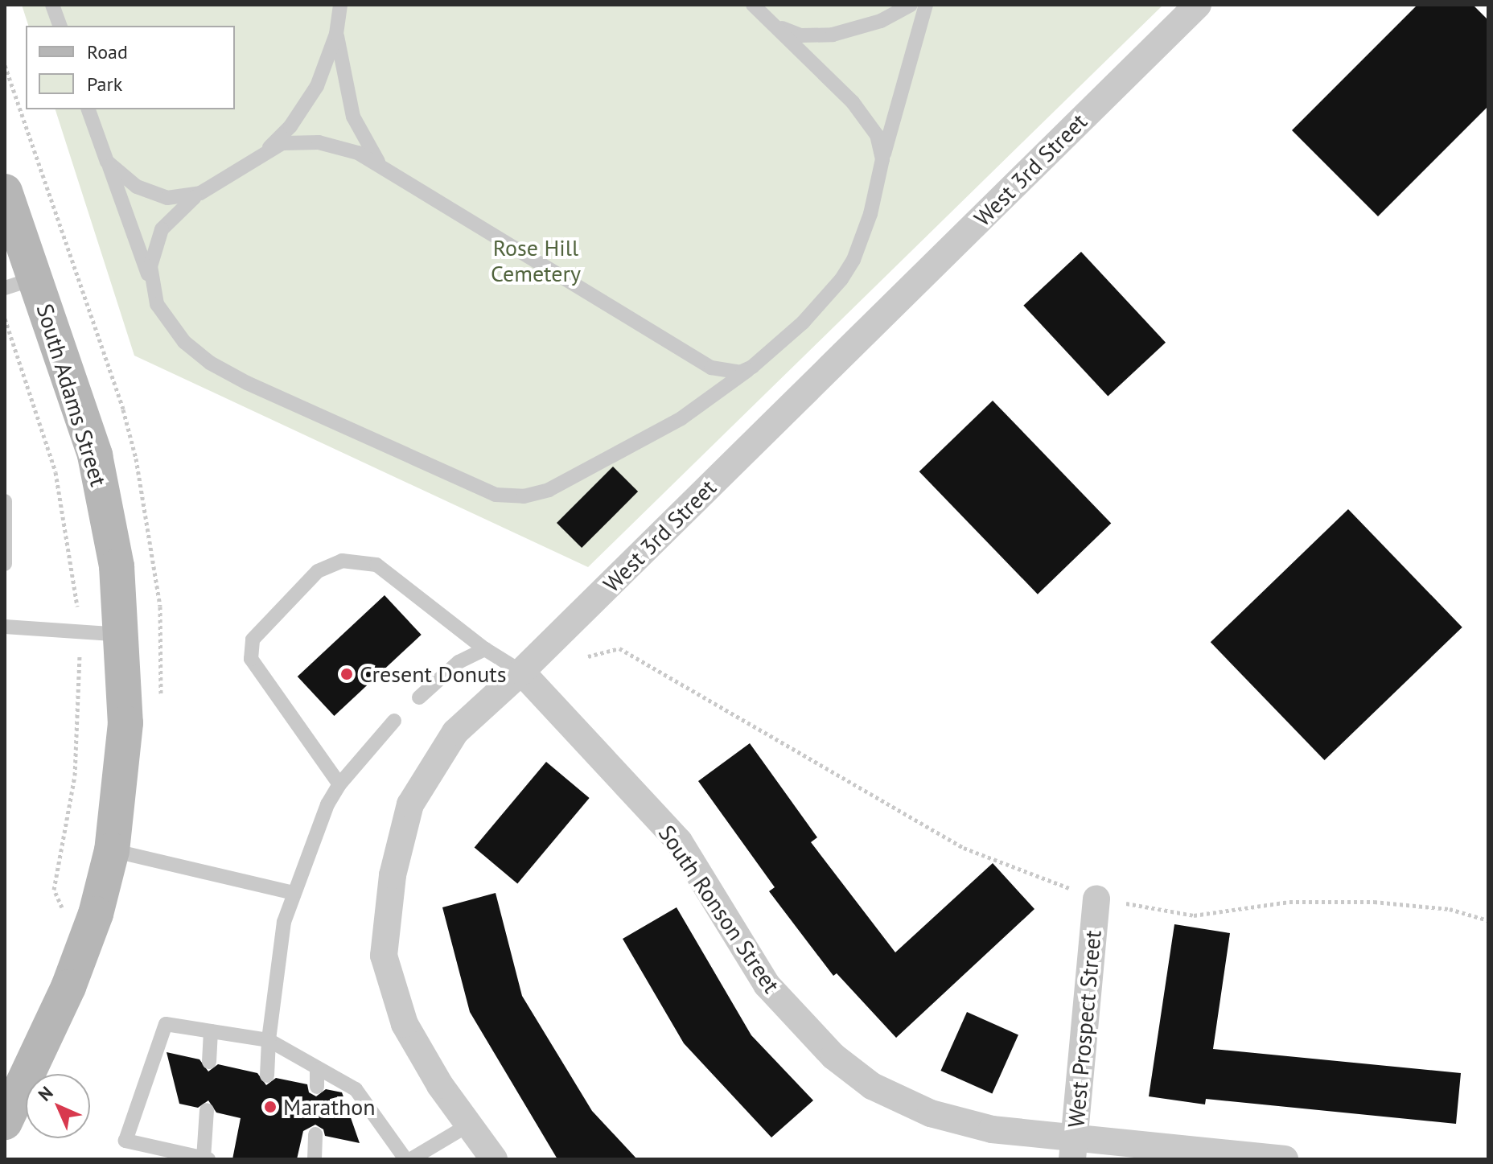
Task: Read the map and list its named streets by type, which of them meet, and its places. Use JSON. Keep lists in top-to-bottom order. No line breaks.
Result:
{"streets":{"main road":["South Adams Street"],"street":["West 3rd Street","South Ronson Street","West Prospect Street"]},"crossings":[["West 3rd Street","South Ronson Street"],["South Ronson Street","West Prospect Street"]],"parks":["Rose Hill Cemetery"],"places":["Cresent Donuts","Marathon"],"legend":["Road","Park"],"north":"top left"}
